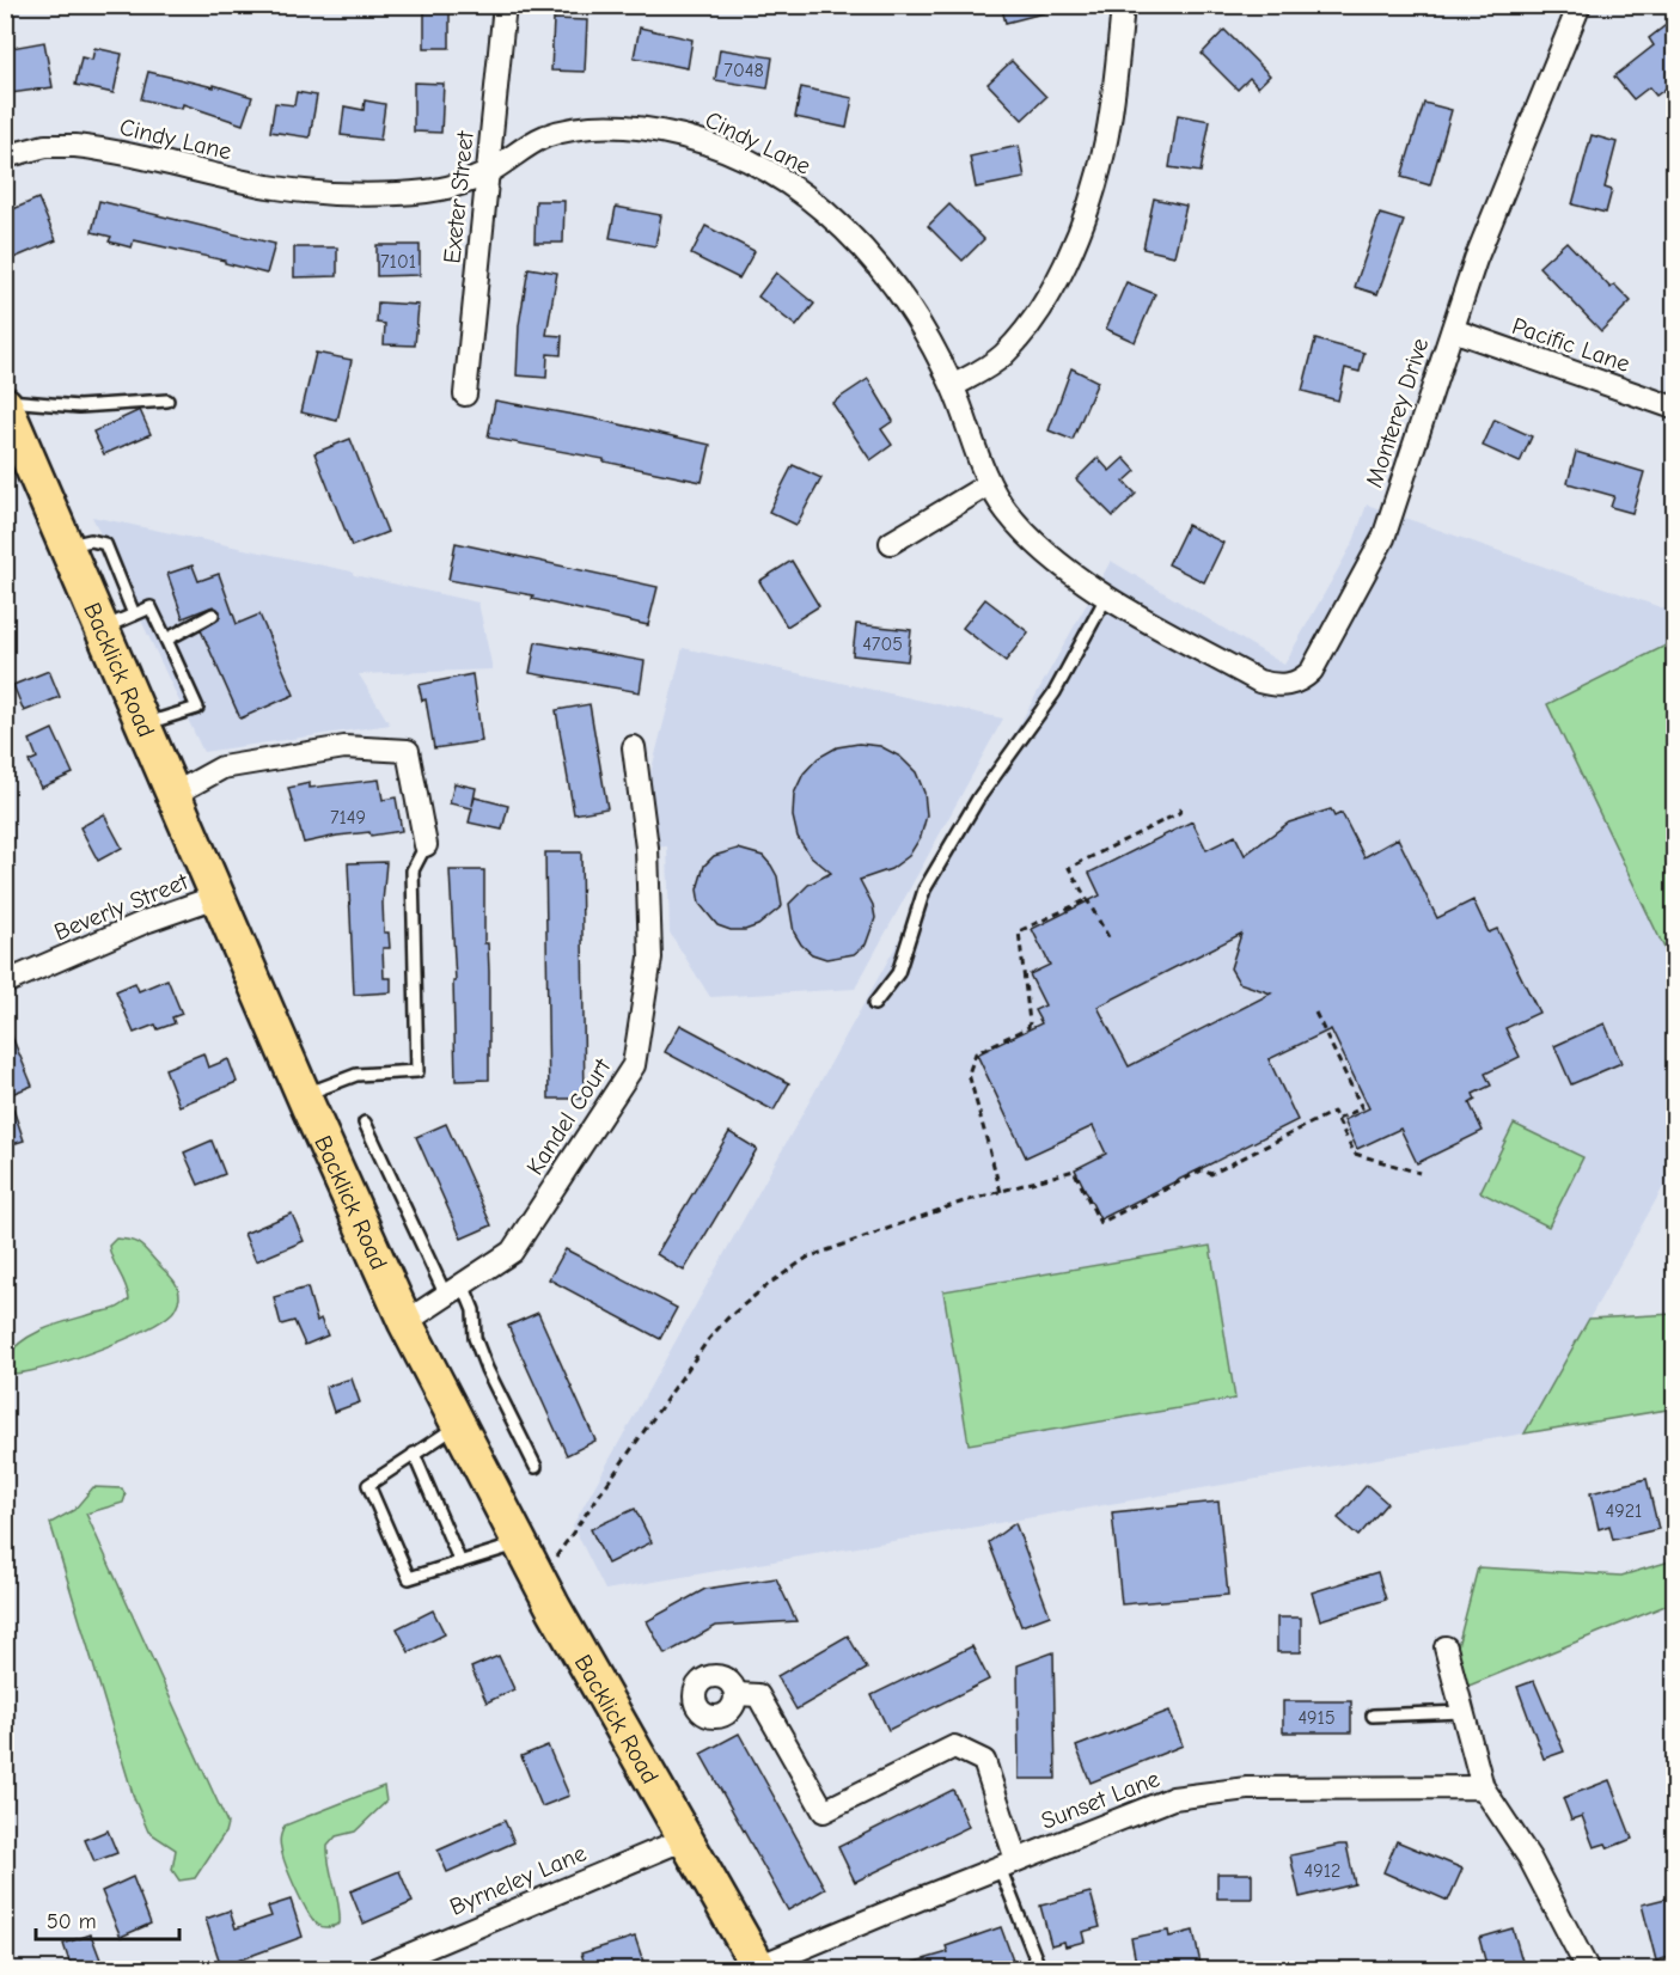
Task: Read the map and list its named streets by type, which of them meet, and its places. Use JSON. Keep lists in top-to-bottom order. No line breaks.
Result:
{"streets":{"main road":["Backlick Road"],"street":["Cindy Lane","Exeter Street","Pacific Lane","Monterey Drive","Beverly Street","Kandel Court","Sunset Lane","Byrneley Lane"]},"crossings":[["Cindy Lane","Exeter Street"],["Cindy Lane","Monterey Drive"],["Pacific Lane","Monterey Drive"],["Backlick Road","Beverly Street"],["Backlick Road","Kandel Court"],["Backlick Road","Sunset Lane"],["Backlick Road","Byrneley Lane"]],"house_numbers":["7048","7101","4705","7149","4921","4915","4912"],"scale_bar":"50 m"}
